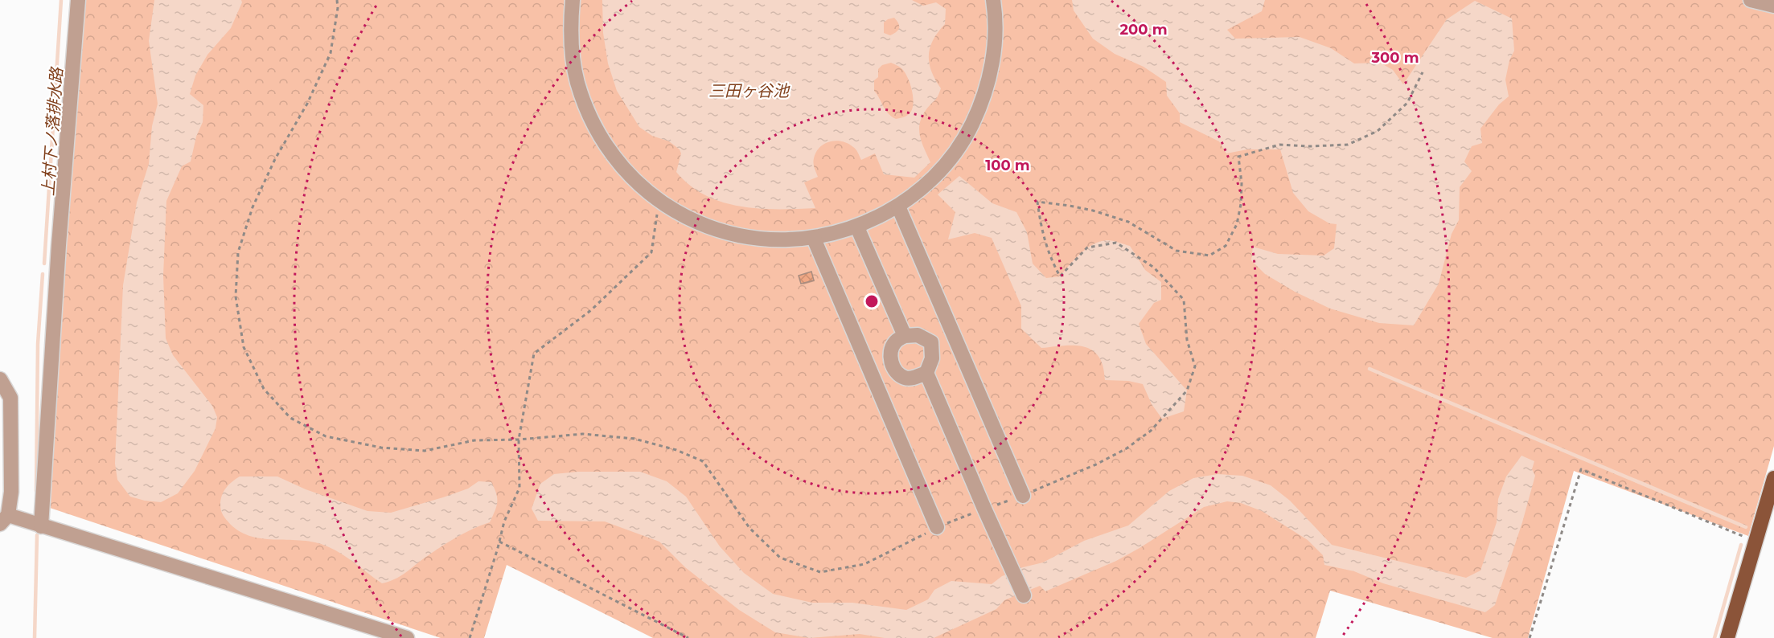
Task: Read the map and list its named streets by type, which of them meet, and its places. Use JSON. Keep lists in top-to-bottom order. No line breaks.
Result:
{"water":["三田ヶ谷池","上村下ノ落排水路"],"rings":["200 m","300 m","100 m"]}
